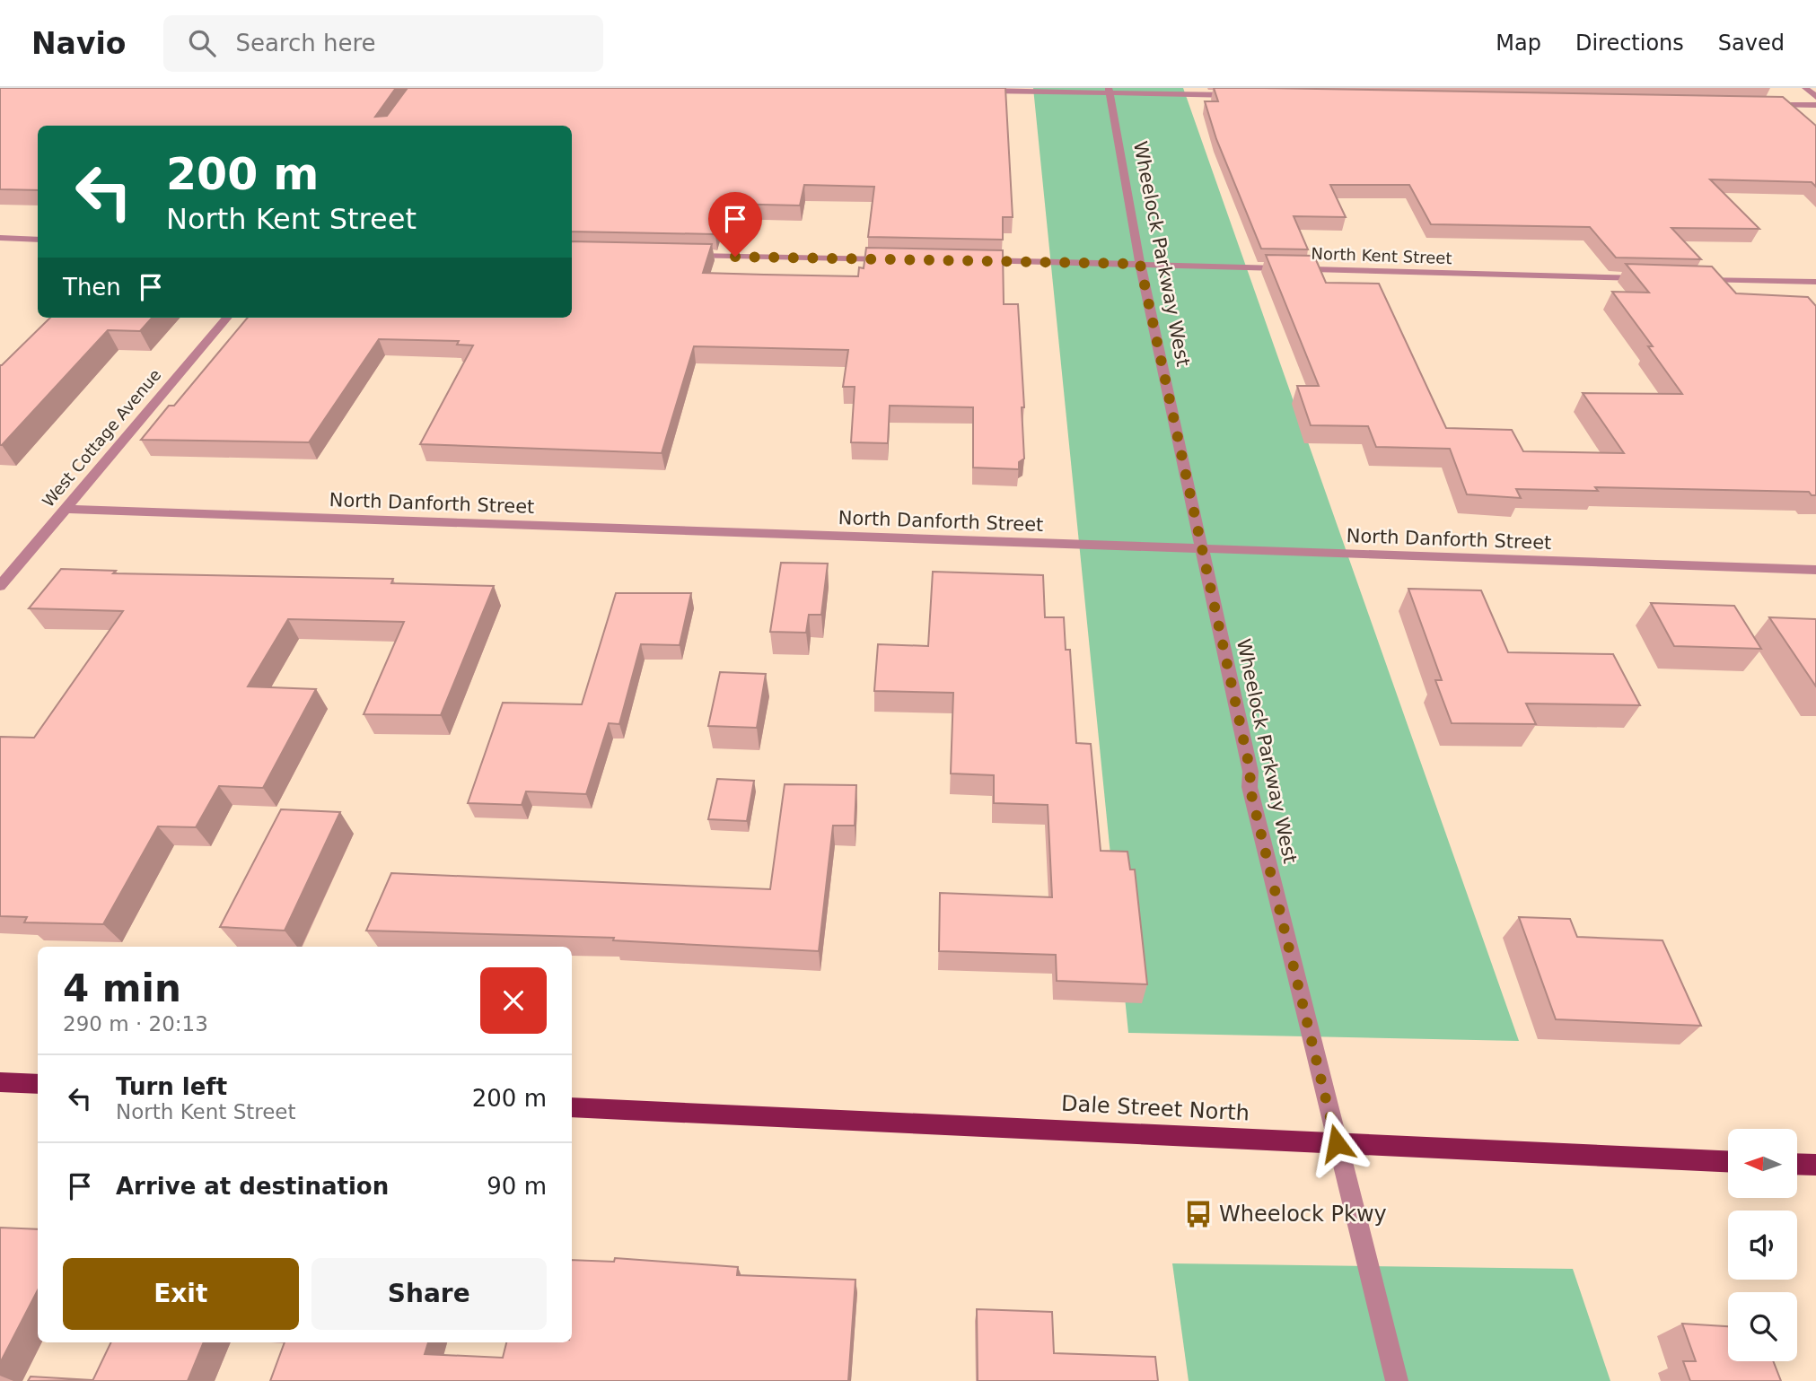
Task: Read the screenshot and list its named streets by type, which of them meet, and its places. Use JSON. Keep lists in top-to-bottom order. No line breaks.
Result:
{"streets":{"main road":["Dale Street North"],"street":["Wheelock Parkway West","North Kent Street","West Cottage Avenue","North Danforth Street"]},"crossings":[["Wheelock Parkway West","North Kent Street"],["Wheelock Parkway West","North Danforth Street"],["Wheelock Parkway West","Dale Street North"],["West Cottage Avenue","North Danforth Street"]],"places":{"bus stop":["Wheelock Pkwy"]},"north":"left","page":{"header":"Navio","search":"Search here","nav":["Map","Directions","Saved"],"turn":["200 m","North Kent Street"],"then":"Then","heading":["4 min","290 m · 20:13"],"list":[{"name":"Turn left","note":"North Kent Street","value":"200 m"},{"name":"Arrive at destination","value":"90 m"}],"buttons":["Exit","Share"]}}
